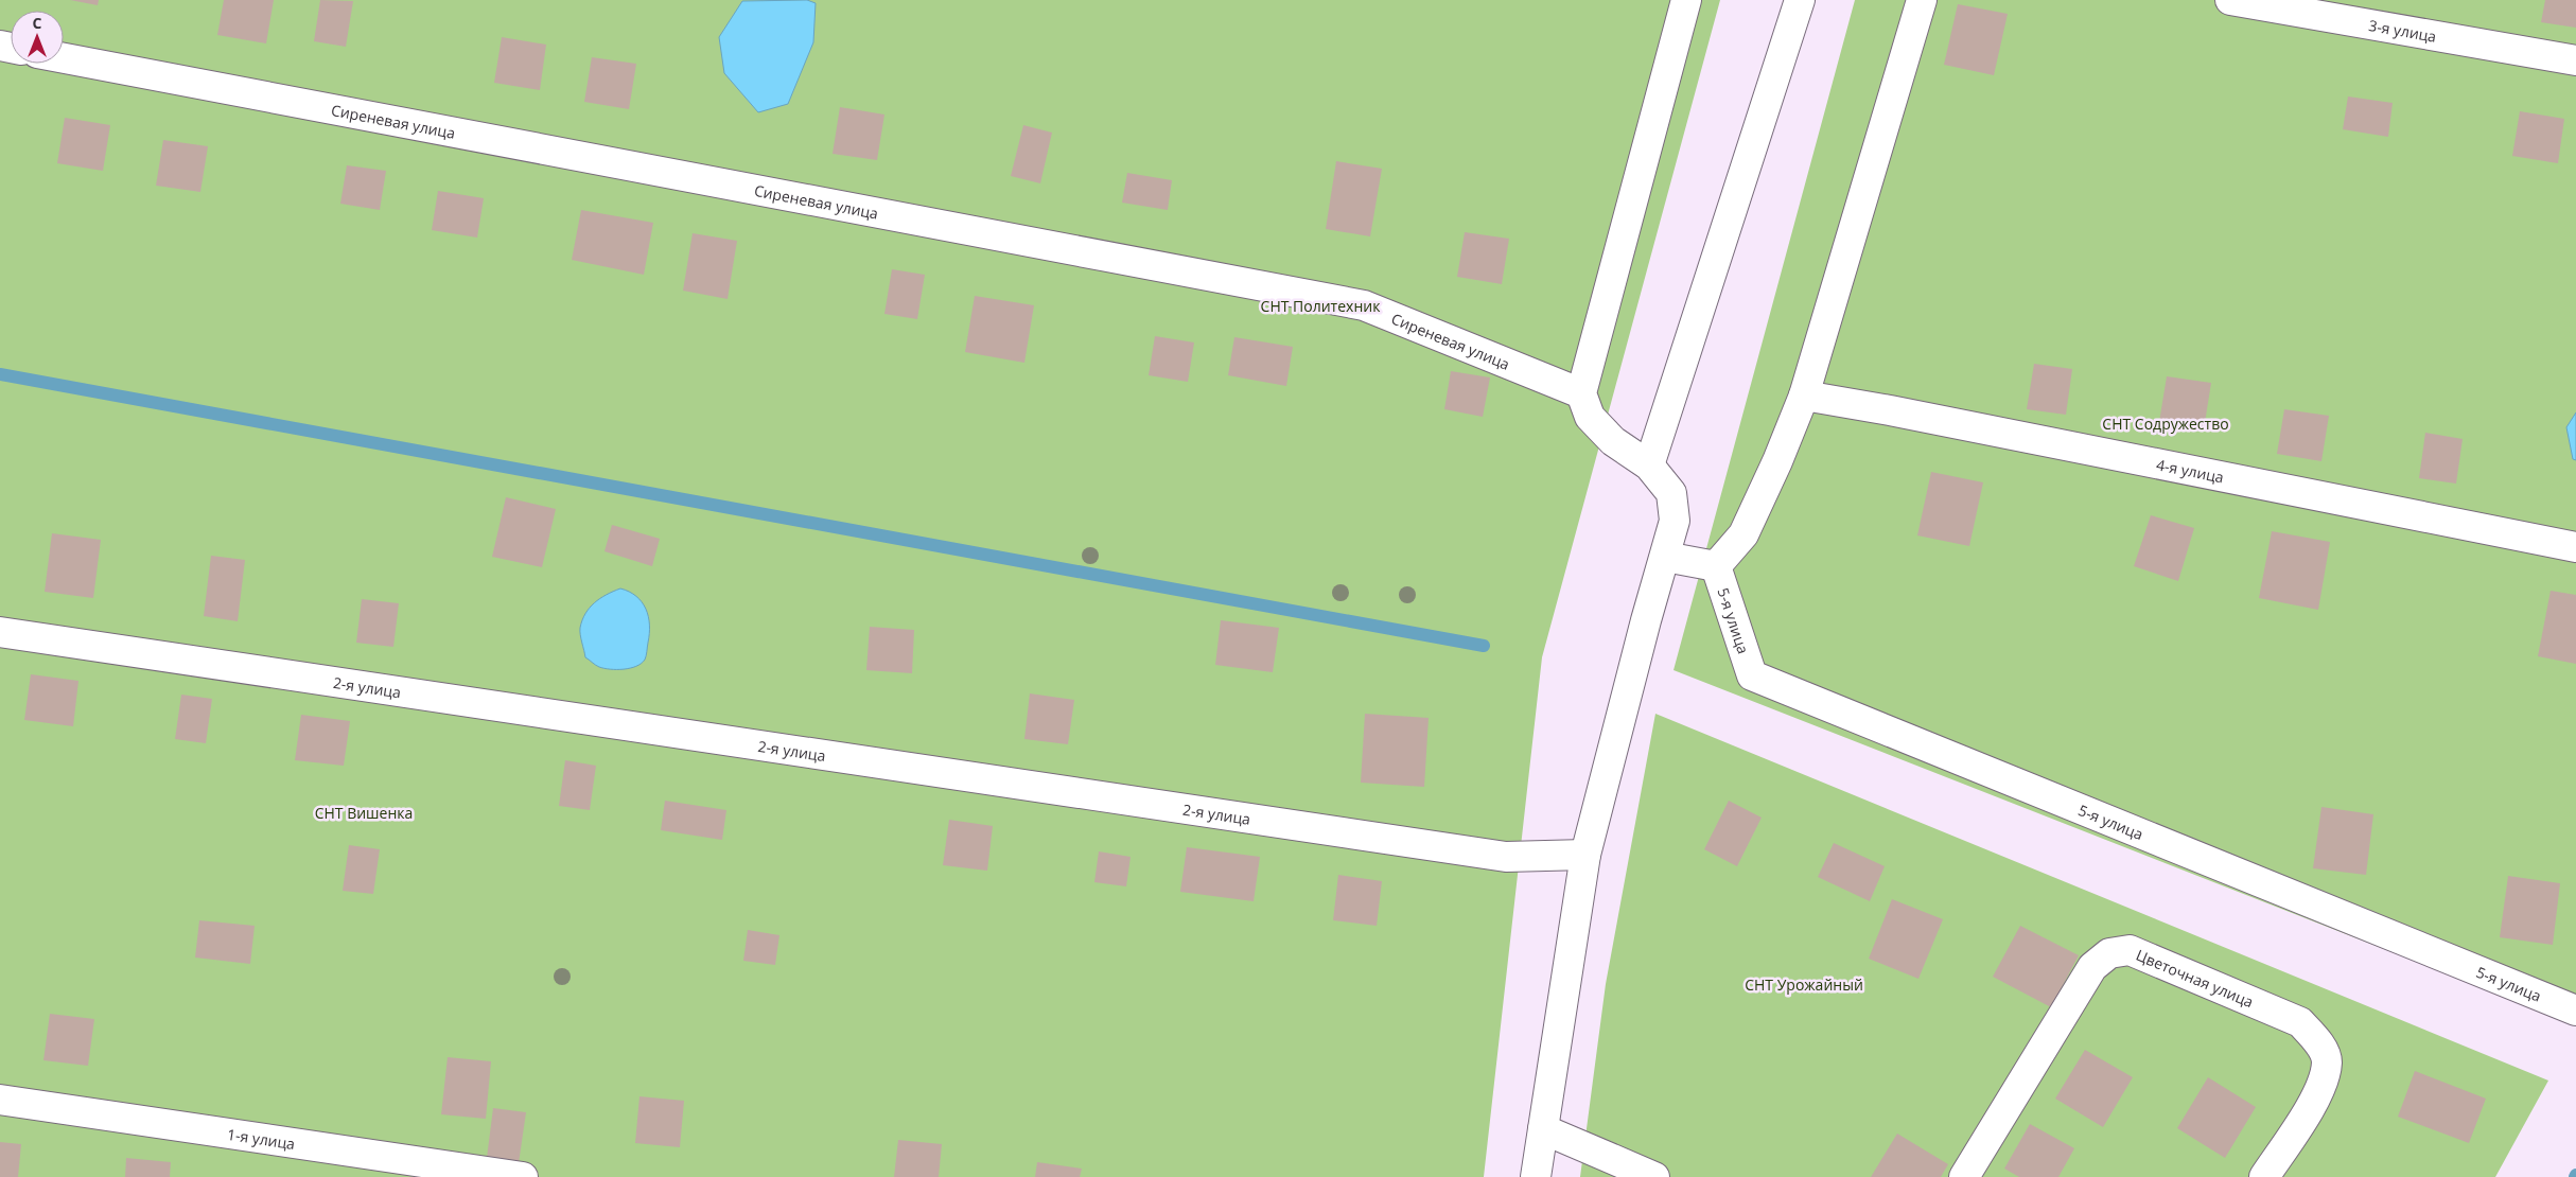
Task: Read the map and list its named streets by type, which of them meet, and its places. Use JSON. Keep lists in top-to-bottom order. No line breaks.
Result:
{"streets":{"street":["3-я улица","Сиреневая улица","4-я улица","5-я улица","2-я улица","Цветочная улица","1-я улица"]},"parks":["СНТ Политехник","СНТ Содружество","СНТ Вишенка","СНТ Урожайный"],"north":"top"}
